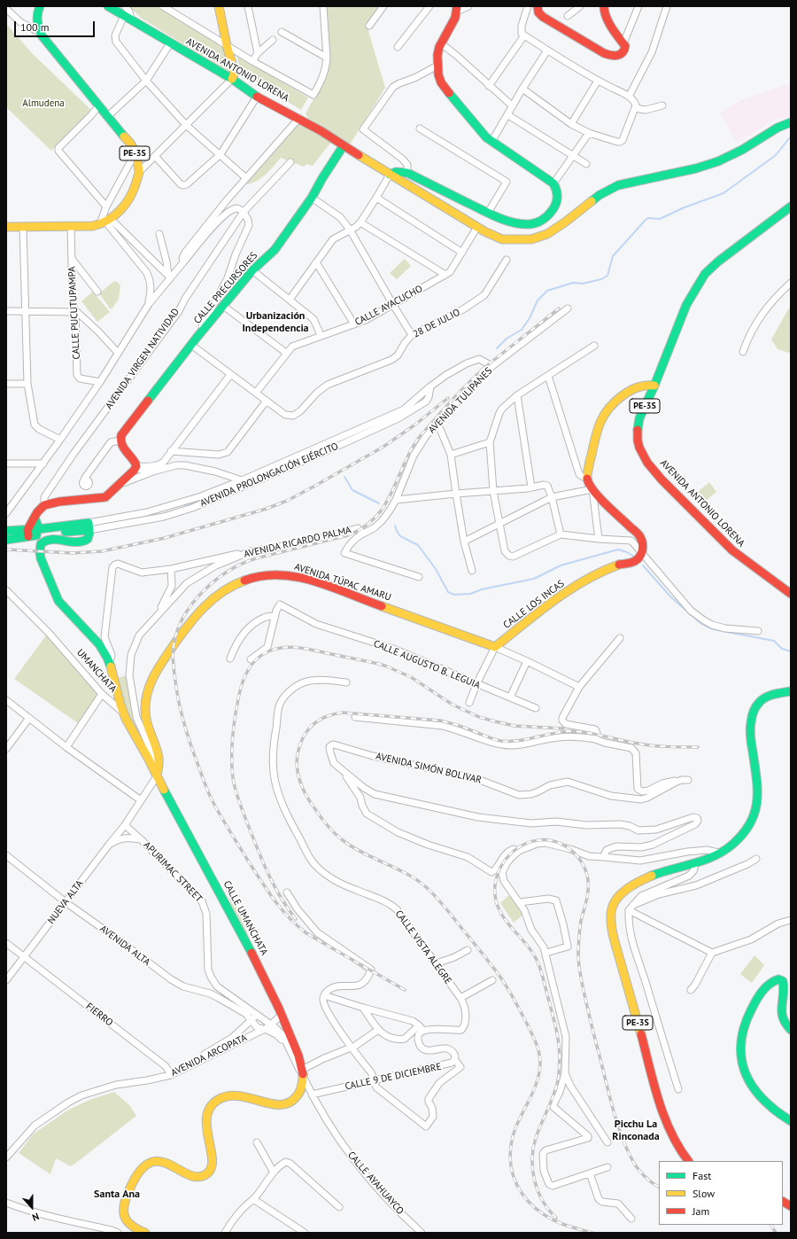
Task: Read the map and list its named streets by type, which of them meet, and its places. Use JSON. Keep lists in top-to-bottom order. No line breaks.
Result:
{"streets":{"main road":["AVENIDA ANTONIO LORENA","PE-3S","CALLE PRECURSORES","AVENIDA TÚPAC AMARU","CALLE LOS INCAS","UMANCHATA","CALLE UMANCHATA"],"street":["CALLE AYACUCHO","CALLE PUCUTUPAMPA","28 DE JULIO","AVENIDA VIRGEN NATIVIDAD","AVENIDA TULIPANES","AVENIDA PROLONGACIÓN EJÉRCITO","AVENIDA RICARDO PALMA","CALLE AUGUSTO B. LEGUIA","AVENIDA SIMÓN BOLIVAR","APURIMAC STREET","NUEVA ALTA","AVENIDA ALTA","CALLE VISTA ALEGRE","FIERRO","AVENIDA ARCOPATA","CALLE 9 DE DICIEMBRE","CALLE AYAHUAYCO"]},"crossings":[["AVENIDA ANTONIO LORENA","CALLE PRECURSORES"],["AVENIDA ANTONIO LORENA","CALLE AYACUCHO"],["AVENIDA TULIPANES","AVENIDA PROLONGACIÓN EJÉRCITO"],["AVENIDA TULIPANES","AVENIDA RICARDO PALMA"],["AVENIDA RICARDO PALMA","AVENIDA TÚPAC AMARU"],["AVENIDA RICARDO PALMA","UMANCHATA"],["AVENIDA RICARDO PALMA","NUEVA ALTA"],["AVENIDA RICARDO PALMA","CALLE UMANCHATA"],["AVENIDA TÚPAC AMARU","CALLE LOS INCAS"],["AVENIDA TÚPAC AMARU","UMANCHATA"],["AVENIDA TÚPAC AMARU","NUEVA ALTA"],["AVENIDA TÚPAC AMARU","CALLE UMANCHATA"],["UMANCHATA","NUEVA ALTA"],["UMANCHATA","CALLE UMANCHATA"],["APURIMAC STREET","NUEVA ALTA"],["APURIMAC STREET","CALLE UMANCHATA"],["APURIMAC STREET","AVENIDA ALTA"],["APURIMAC STREET","AVENIDA ARCOPATA"],["APURIMAC STREET","CALLE AYAHUAYCO"],["NUEVA ALTA","CALLE UMANCHATA"],["NUEVA ALTA","AVENIDA ALTA"],["NUEVA ALTA","FIERRO"],["CALLE UMANCHATA","AVENIDA ARCOPATA"],["CALLE UMANCHATA","CALLE AYAHUAYCO"],["AVENIDA ALTA","AVENIDA ARCOPATA"],["CALLE VISTA ALEGRE","CALLE 9 DE DICIEMBRE"],["FIERRO","AVENIDA ARCOPATA"],["CALLE 9 DE DICIEMBRE","CALLE AYAHUAYCO"]],"districts":["Urbanización Independencia","Picchu La Rinconada","Santa Ana"],"parks":["Almudena"],"legend":["Fast","Slow","Jam"],"scale_bar":"100 m","north":"bottom"}
